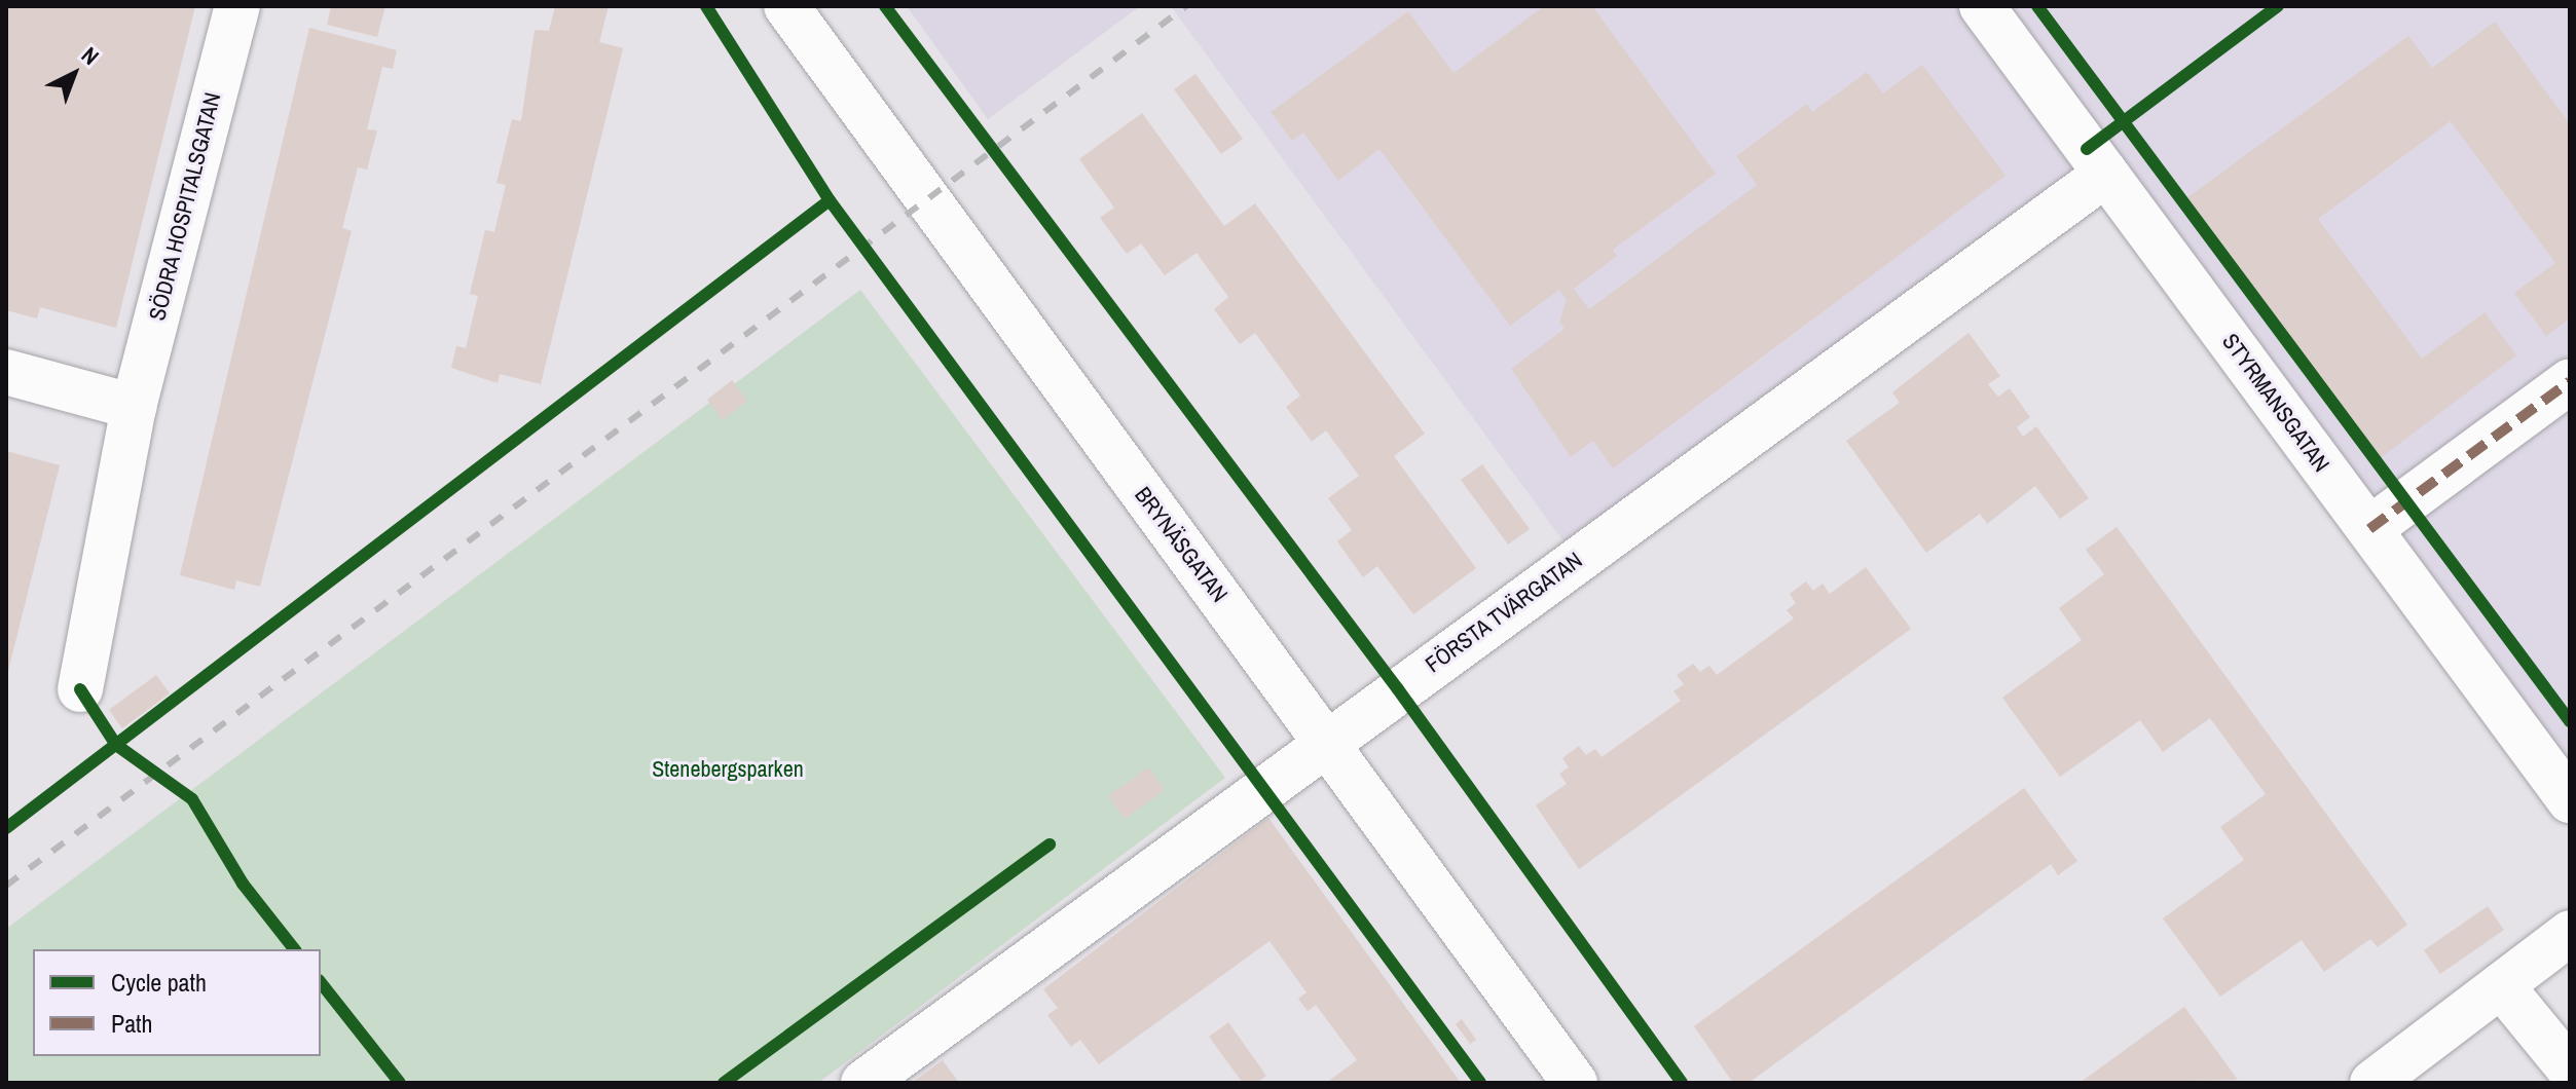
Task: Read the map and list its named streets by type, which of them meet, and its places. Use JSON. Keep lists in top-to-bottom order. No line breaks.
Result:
{"streets":{"street":["SÖDRA HOSPITALSGATAN","STYRMANSGATAN","BRYNÄSGATAN","FÖRSTA TVÄRGATAN"]},"crossings":[["STYRMANSGATAN","FÖRSTA TVÄRGATAN"],["BRYNÄSGATAN","FÖRSTA TVÄRGATAN"]],"parks":["Stenebergsparken"],"legend":["Cycle path","Path"],"north":"top right"}
